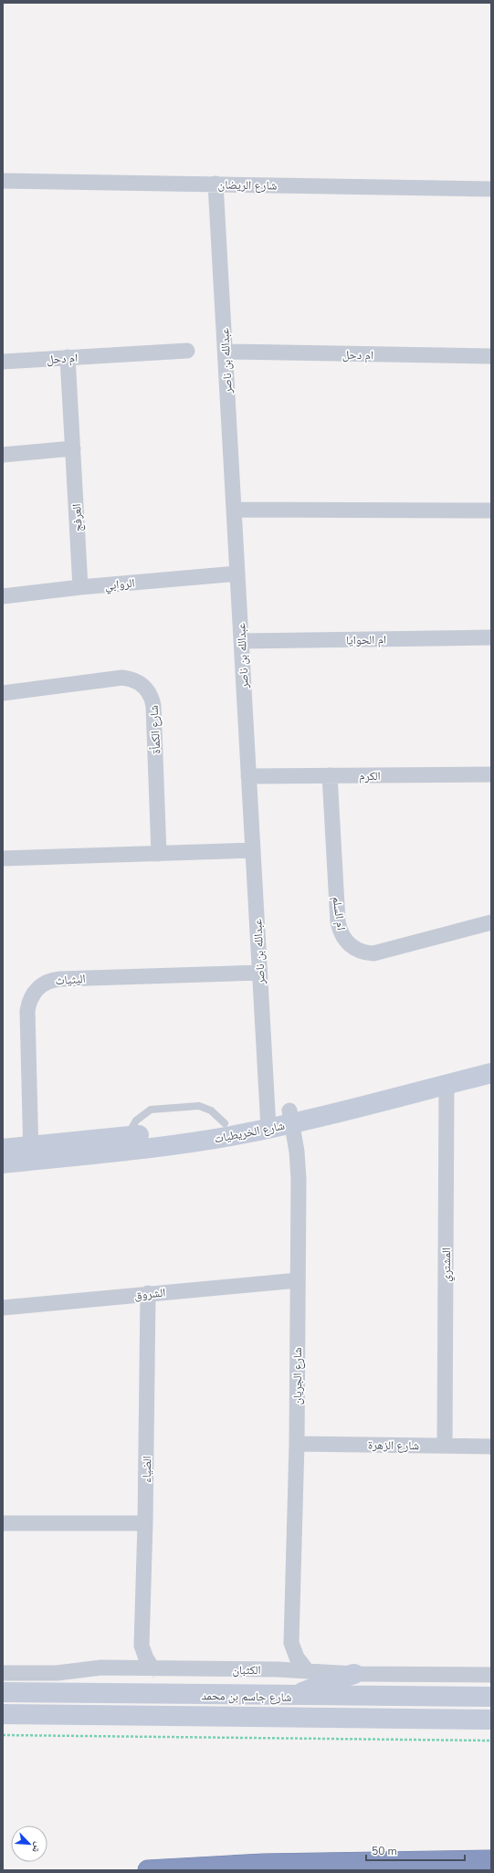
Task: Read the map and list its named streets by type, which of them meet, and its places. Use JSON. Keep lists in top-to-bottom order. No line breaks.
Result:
{"streets":{"main road":["شارع الخريطيات","شارع جاسم بن محمد"],"street":["شارع الريضان","ام دحل","عبدالله بن ناصر","العرفج","الروابي","ام الحوايا","شارع الكمأة","الكرم","ام السلم","اليثياث","المشتري","الشروق","شارع الجريان","شارع الزهرة","الضياء","الكثبان"]},"crossings":[["شارع الريضان","عبدالله بن ناصر"],["ام دحل","عبدالله بن ناصر"],["ام دحل","العرفج"],["عبدالله بن ناصر","الروابي"],["عبدالله بن ناصر","ام الحوايا"],["عبدالله بن ناصر","الكرم"],["عبدالله بن ناصر","اليثياث"],["عبدالله بن ناصر","شارع الخريطيات"],["العرفج","الروابي"],["الكرم","ام السلم"],["اليثياث","شارع الخريطيات"],["شارع الخريطيات","المشتري"],["شارع الخريطيات","شارع الجريان"],["المشتري","شارع الزهرة"],["الشروق","شارع الجريان"],["الشروق","الضياء"],["شارع الجريان","شارع الزهرة"],["شارع الجريان","الكثبان"],["الضياء","الكثبان"]],"scale_bar":"50 m","north":"bottom right"}
